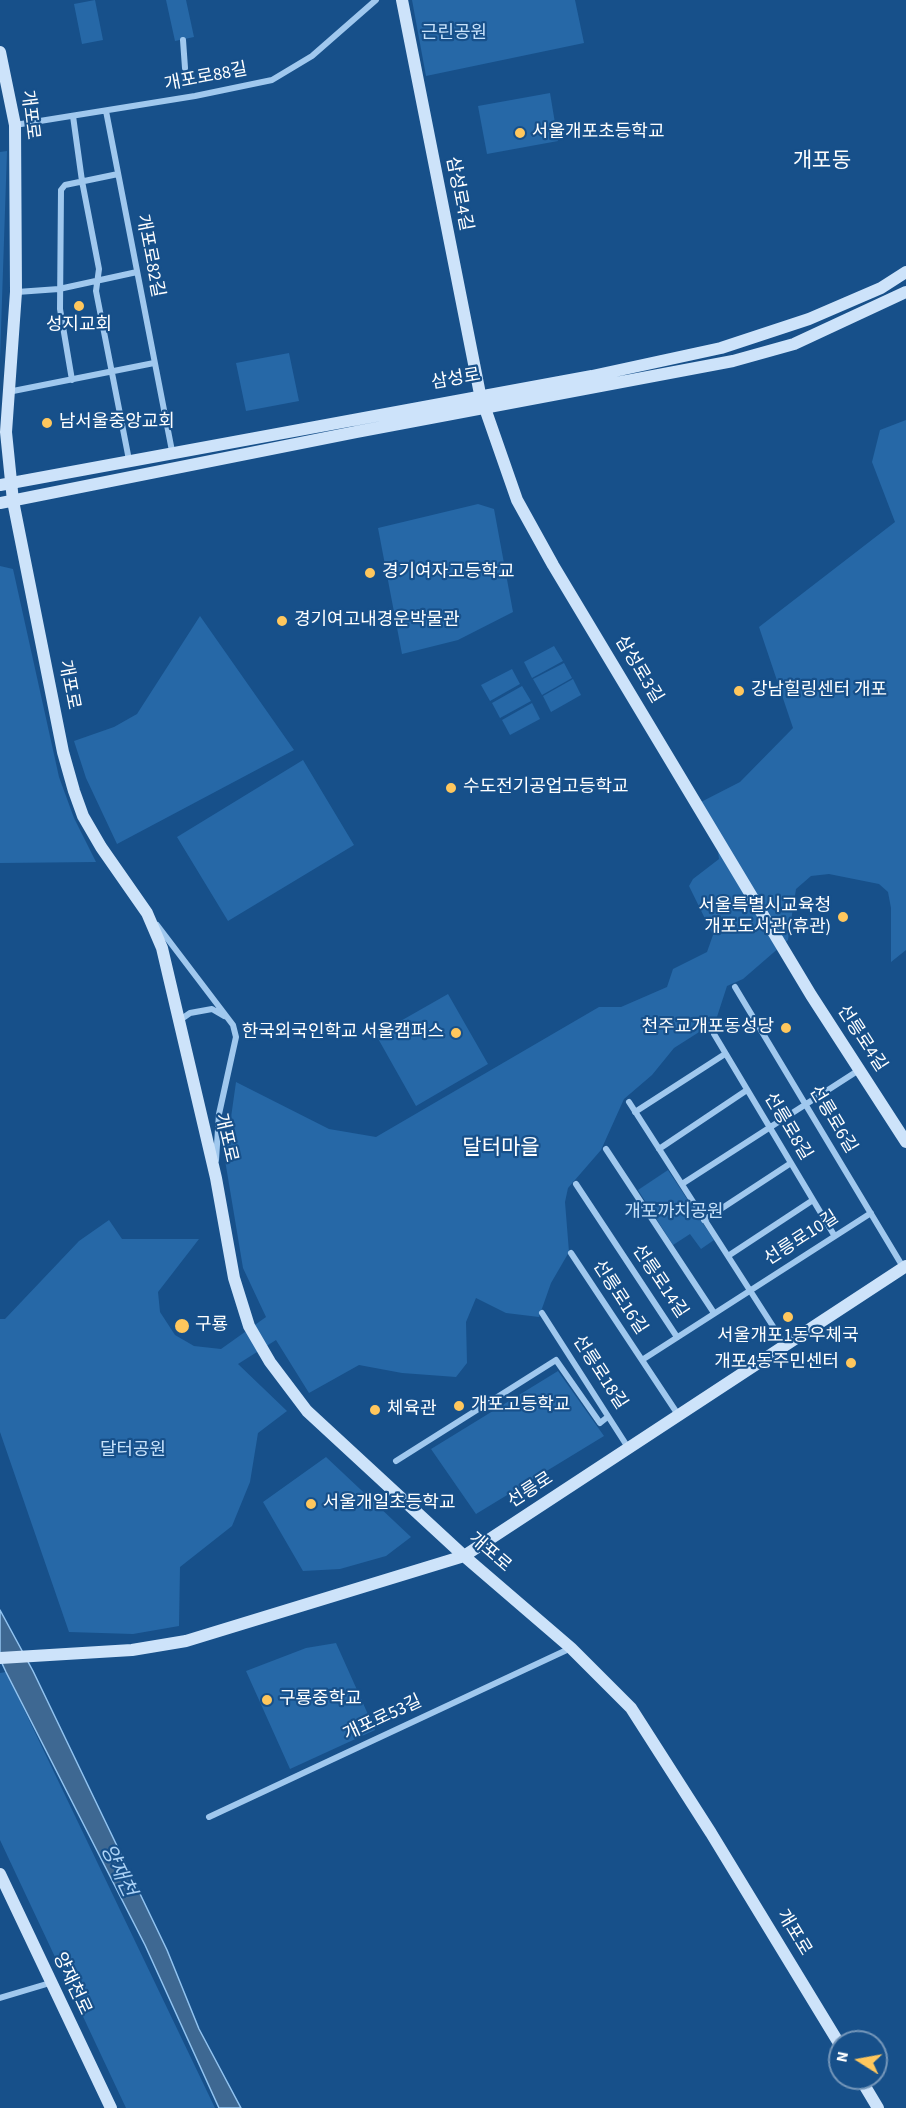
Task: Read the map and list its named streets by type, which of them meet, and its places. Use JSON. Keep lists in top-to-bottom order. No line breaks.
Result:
{"streets":{"street":["개포로88길","개포로","삼성로4길","개포로82길","삼성로","삼성로3길","선릉로4길","선릉로6길","선릉로8길","선릉로10길","선릉로14길","선릉로16길","선릉로18길","선릉로","개포로53길","양재천로"]},"crossings":[["개포로88길","개포로"],["개포로88길","개포로82길"],["개포로","삼성로"],["개포로","선릉로"],["개포로","개포로53길"],["삼성로4길","삼성로"],["삼성로4길","삼성로3길"],["개포로82길","삼성로"],["삼성로","삼성로3길"],["삼성로3길","선릉로4길"],["선릉로6길","선릉로10길"],["선릉로6길","선릉로"],["선릉로8길","선릉로10길"],["선릉로10길","선릉로16길"],["선릉로14길","선릉로16길"],["선릉로16길","선릉로"],["선릉로18길","선릉로"]],"districts":["개포동","달터마을"],"water":["양재천"],"parks":["근린공원","개포까치공원","달터공원"],"places":["서울개포초등학교","성지교회","남서울중앙교회","경기여자고등학교","경기여고내경운박물관","강남힐링센터 개포","수도전기공업고등학교","서울특별시교육청 개포도서관(휴관)","천주교개포동성당","한국외국인학교 서울캠퍼스","서울개포1동우체국","구룡","개포4동주민센터","개포고등학교","체육관","서울개일초등학교","구룡중학교"],"north":"left"}
